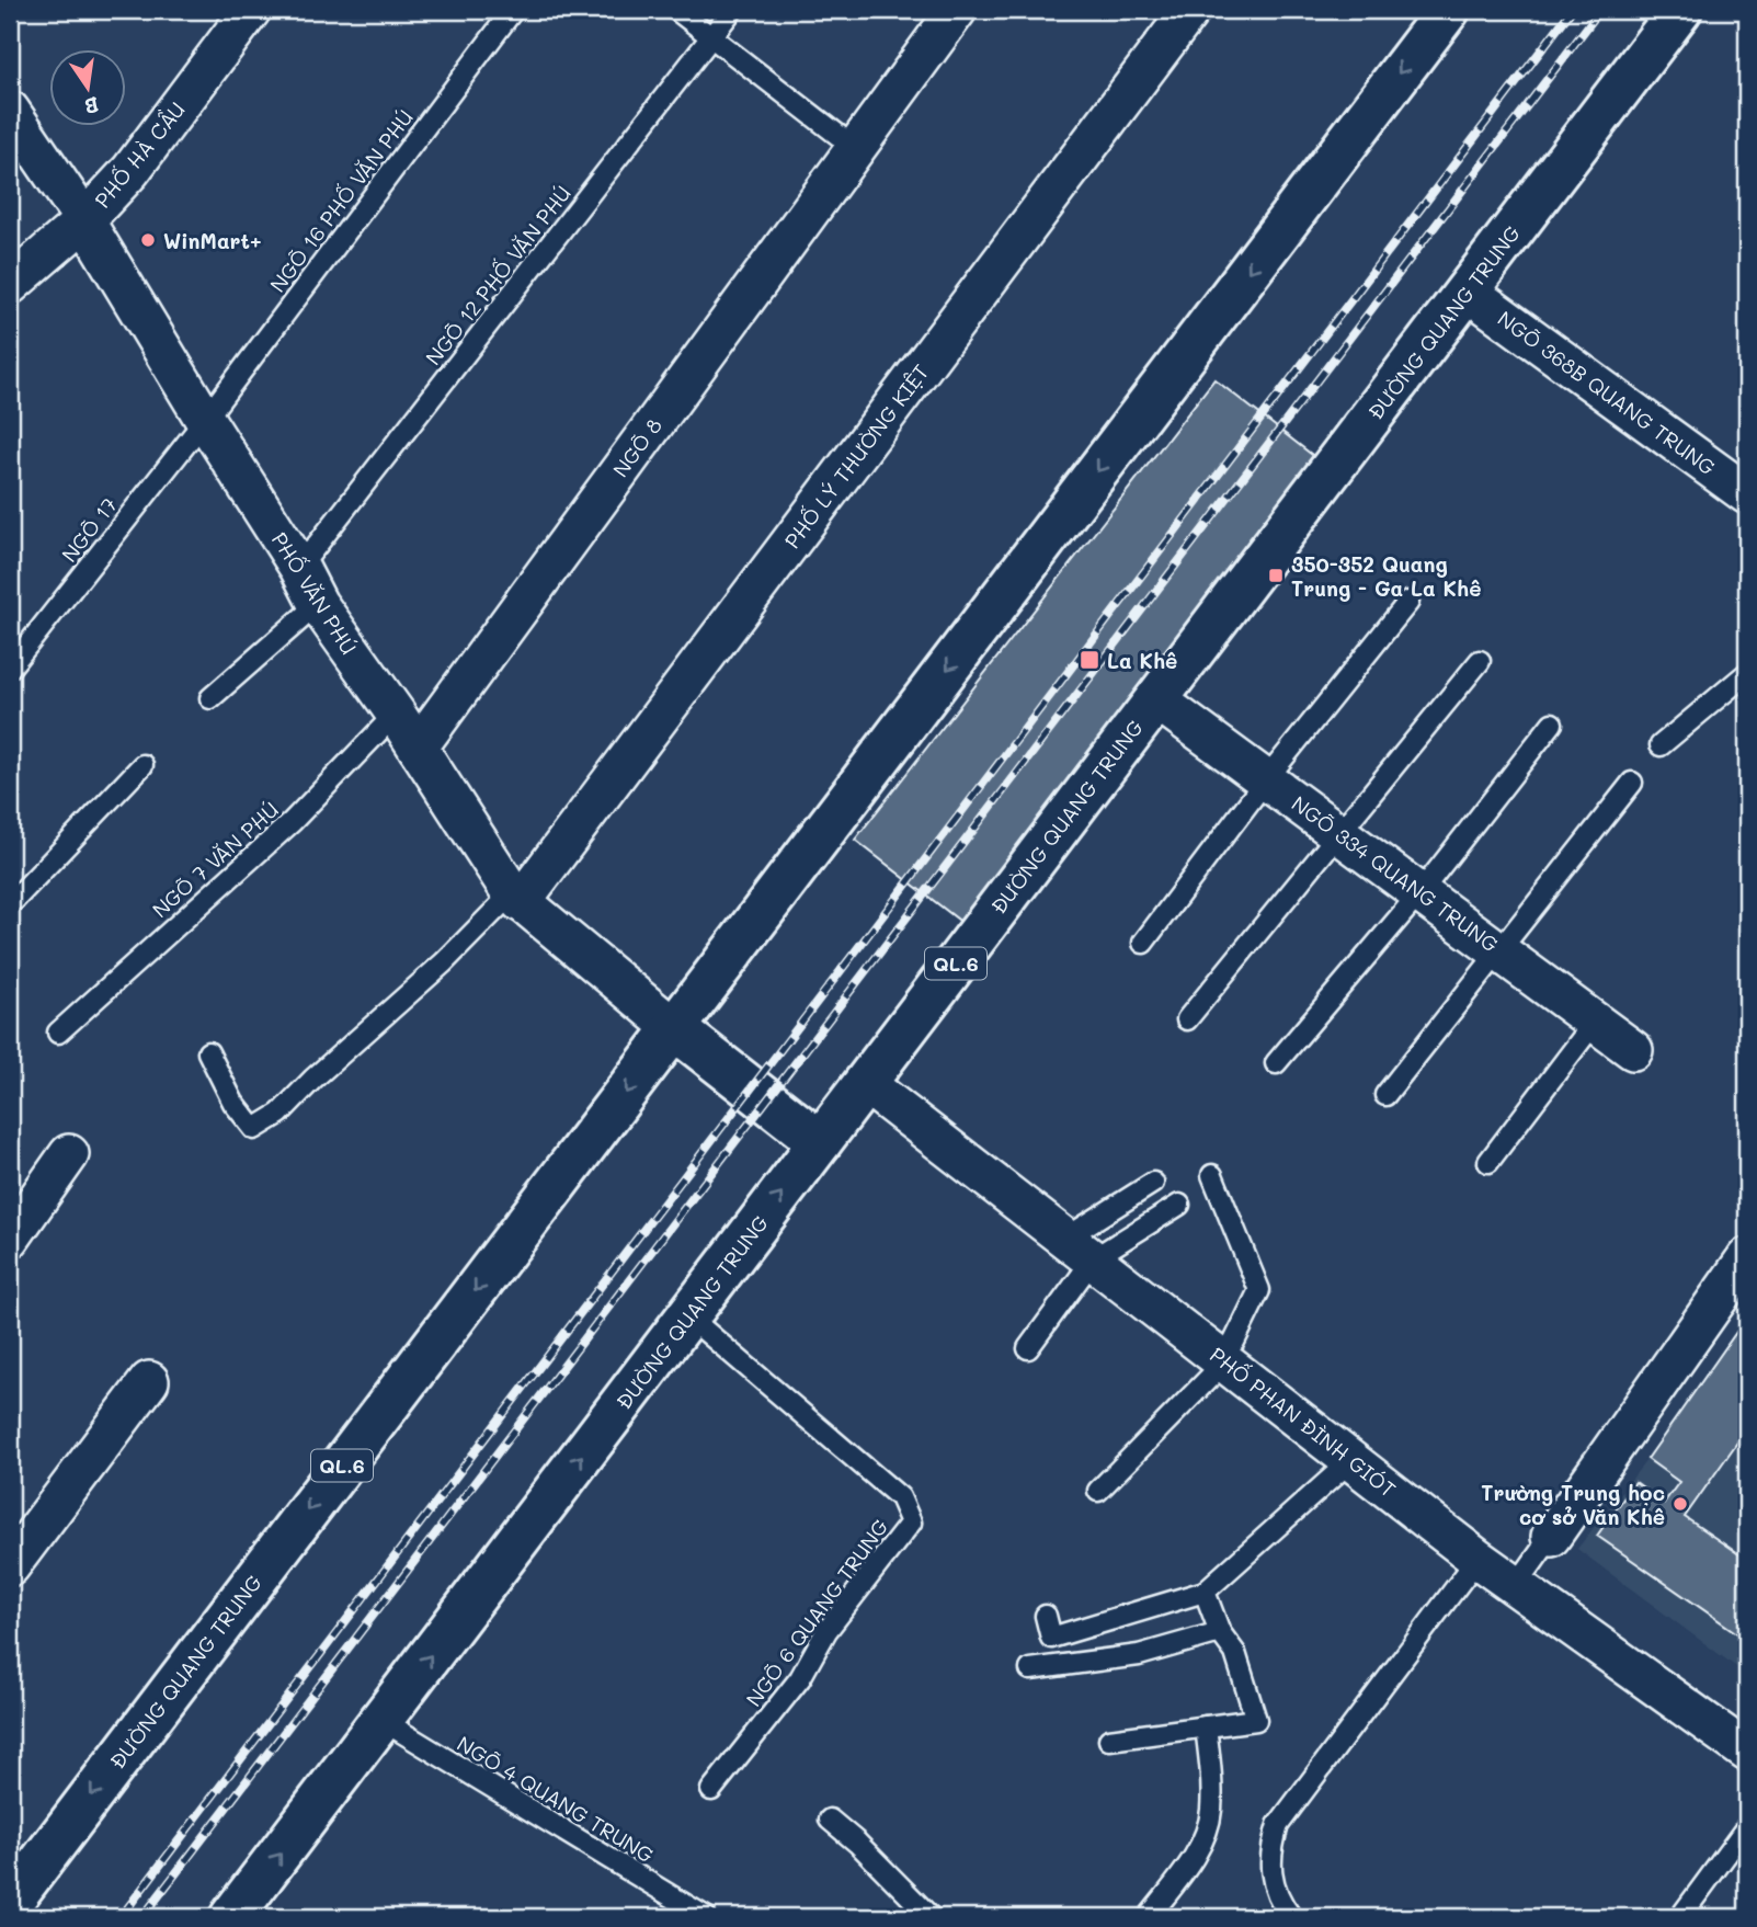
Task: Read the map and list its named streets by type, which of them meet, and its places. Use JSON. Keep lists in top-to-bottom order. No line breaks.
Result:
{"streets":{"highway":["ĐƯỜNG QUANG TRUNG","QL.6"],"street":["PHỐ HÀ CẦU","NGÕ 368B QUANG TRUNG","NGÕ 8","PHỐ LÝ THƯỜNG KIỆT","PHỐ VĂN PHÚ","NGÕ 334 QUANG TRUNG","PHỐ PHAN ĐÌNH GIÓT"],"lane":["NGÕ 16 PHỐ VĂN PHÚ","NGÕ 12 PHỐ VĂN PHÚ","NGÕ 17","NGÕ 7 VĂN PHÚ","NGÕ 6 QUANG TRUNG","NGÕ 4 QUANG TRUNG"]},"crossings":[["PHỐ HÀ CẦU","PHỐ VĂN PHÚ"],["NGÕ 16 PHỐ VĂN PHÚ","NGÕ 17"],["NGÕ 16 PHỐ VĂN PHÚ","PHỐ VĂN PHÚ"],["NGÕ 12 PHỐ VĂN PHÚ","PHỐ VĂN PHÚ"],["ĐƯỜNG QUANG TRUNG","NGÕ 368B QUANG TRUNG"],["ĐƯỜNG QUANG TRUNG","PHỐ VĂN PHÚ"],["ĐƯỜNG QUANG TRUNG","NGÕ 334 QUANG TRUNG"],["ĐƯỜNG QUANG TRUNG","PHỐ PHAN ĐÌNH GIÓT"],["ĐƯỜNG QUANG TRUNG","NGÕ 6 QUANG TRUNG"],["ĐƯỜNG QUANG TRUNG","NGÕ 4 QUANG TRUNG"],["NGÕ 8","PHỐ VĂN PHÚ"],["PHỐ LÝ THƯỜNG KIỆT","PHỐ VĂN PHÚ"],["NGÕ 17","PHỐ VĂN PHÚ"],["PHỐ VĂN PHÚ","NGÕ 7 VĂN PHÚ"]],"places":{"other":["WinMart+","Trường Trung học cơ sở Văn Khê"],"transit":["350-352 Quang Trung - Ga La Khê","La Khê"]},"north":"bottom"}
